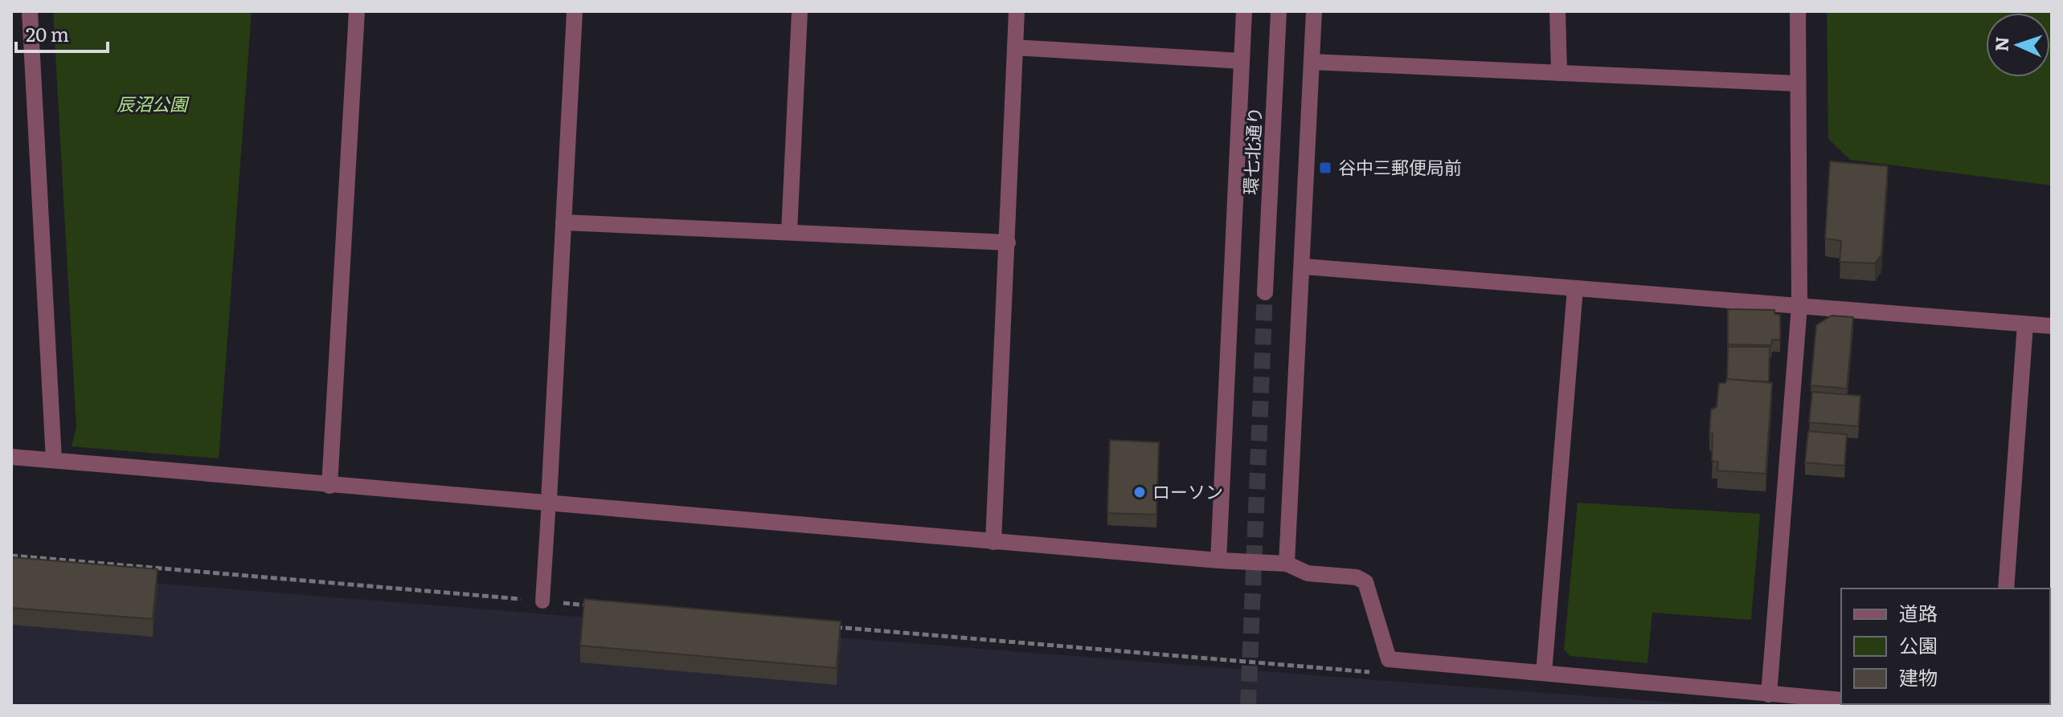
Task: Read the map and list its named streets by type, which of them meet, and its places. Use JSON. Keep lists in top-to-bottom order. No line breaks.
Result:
{"streets":{"street":["環七北通り"]},"parks":["辰沼公園"],"places":{"transit":["谷中三郵便局前"],"other":["ローソン"]},"legend":["道路","公園","建物"],"scale_bar":"20 m","north":"left"}
